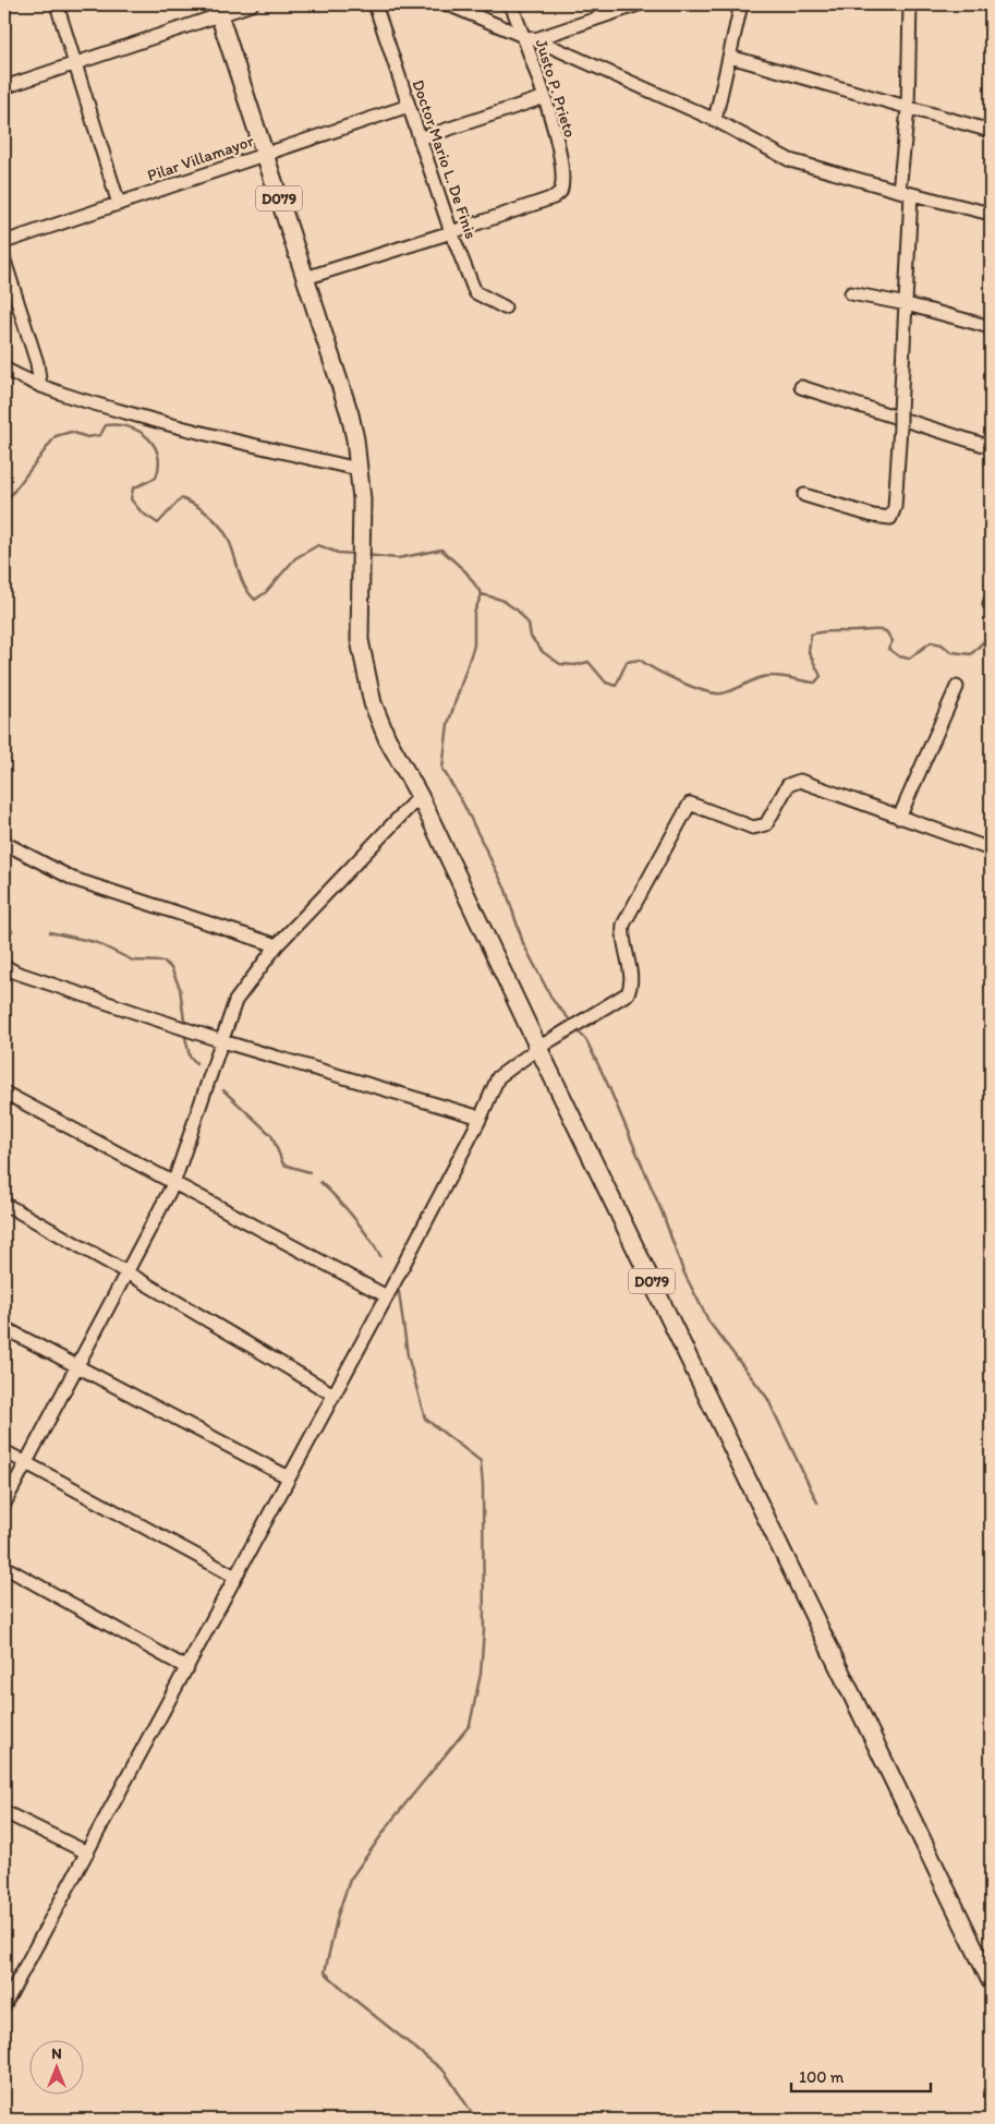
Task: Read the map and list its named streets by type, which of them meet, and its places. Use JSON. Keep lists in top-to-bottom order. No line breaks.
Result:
{"streets":{"main road":["D079"],"street":["Justo P. Prieto","Pilar Villamayor","Doctor Mario L. De Finis"]},"crossings":[["Justo P. Prieto","Doctor Mario L. De Finis"],["Pilar Villamayor","Doctor Mario L. De Finis"],["Pilar Villamayor","D079"]],"scale_bar":"100 m","north":"top"}
